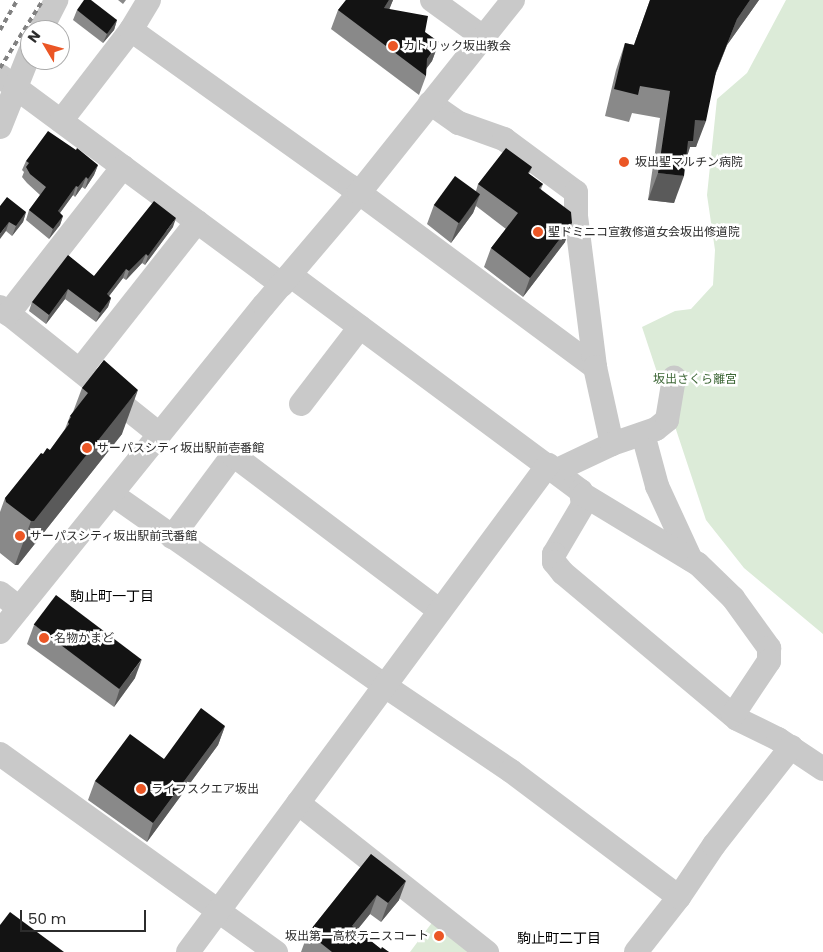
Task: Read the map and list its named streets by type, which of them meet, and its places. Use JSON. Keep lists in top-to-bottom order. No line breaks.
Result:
{"districts":["駒止町一丁目","駒止町二丁目"],"parks":["坂出さくら離宮"],"places":["カトリック坂出教会","坂出聖マルチン病院","聖ドミニコ宣教修道女会坂出修道院","サーパスシティ坂出駅前壱番館","サーパスシティ坂出駅前弐番館","名物かまど","ライフスクエア坂出","坂出第一高校テニスコート"],"scale_bar":"50 m","north":"top left"}
